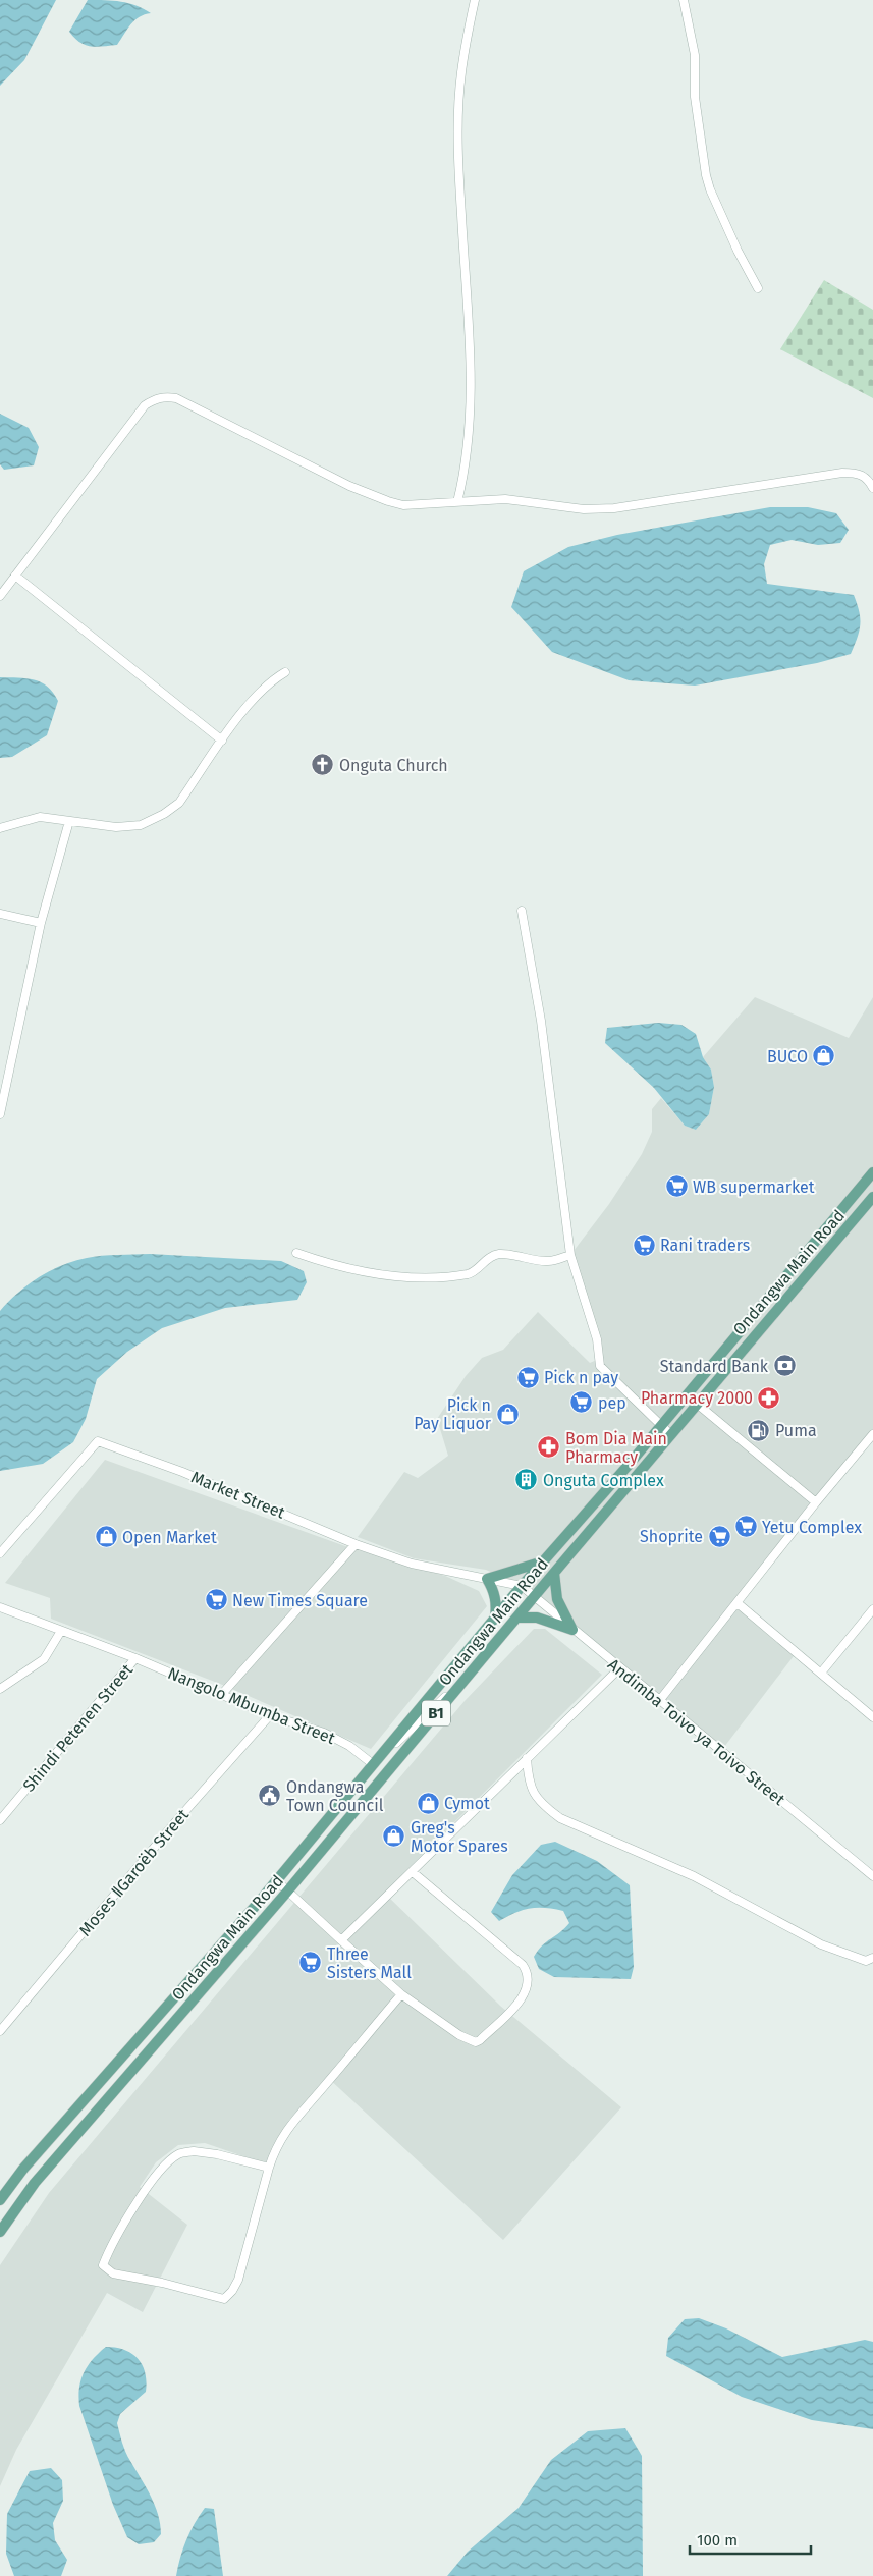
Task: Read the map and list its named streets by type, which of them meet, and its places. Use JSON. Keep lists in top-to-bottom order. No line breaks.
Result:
{"streets":{"main road":["Ondangwa Main Road","B1"],"street":["Market Street","Nangolo Mbumba Street","Shindi Petenen Street","Andimba Toivo ya Toivo Street","Moses ǁGaroëb Street"]},"crossings":[["Ondangwa Main Road","Market Street"],["Ondangwa Main Road","Nangolo Mbumba Street"],["Ondangwa Main Road","Andimba Toivo ya Toivo Street"],["Market Street","Andimba Toivo ya Toivo Street"],["Nangolo Mbumba Street","Shindi Petenen Street"],["Nangolo Mbumba Street","Moses ǁGaroëb Street"]],"places":{"church":["Onguta Church"],"shop":["BUCO","Pick n Pay Liquor","Open Market","Cymot","Greg's Motor Spares"],"supermarket":["WB supermarket","Rani traders","Pick n pay","pep","Yetu Complex","Shoprite","New Times Square","Three Sisters Mall"],"bank":["Standard Bank"],"pharmacy":["Pharmacy 2000","Bom Dia Main Pharmacy"],"fuel station":["Puma"],"building":["Onguta Complex"],"public building":["Ondangwa Town Council"]},"scale_bar":"100 m"}
